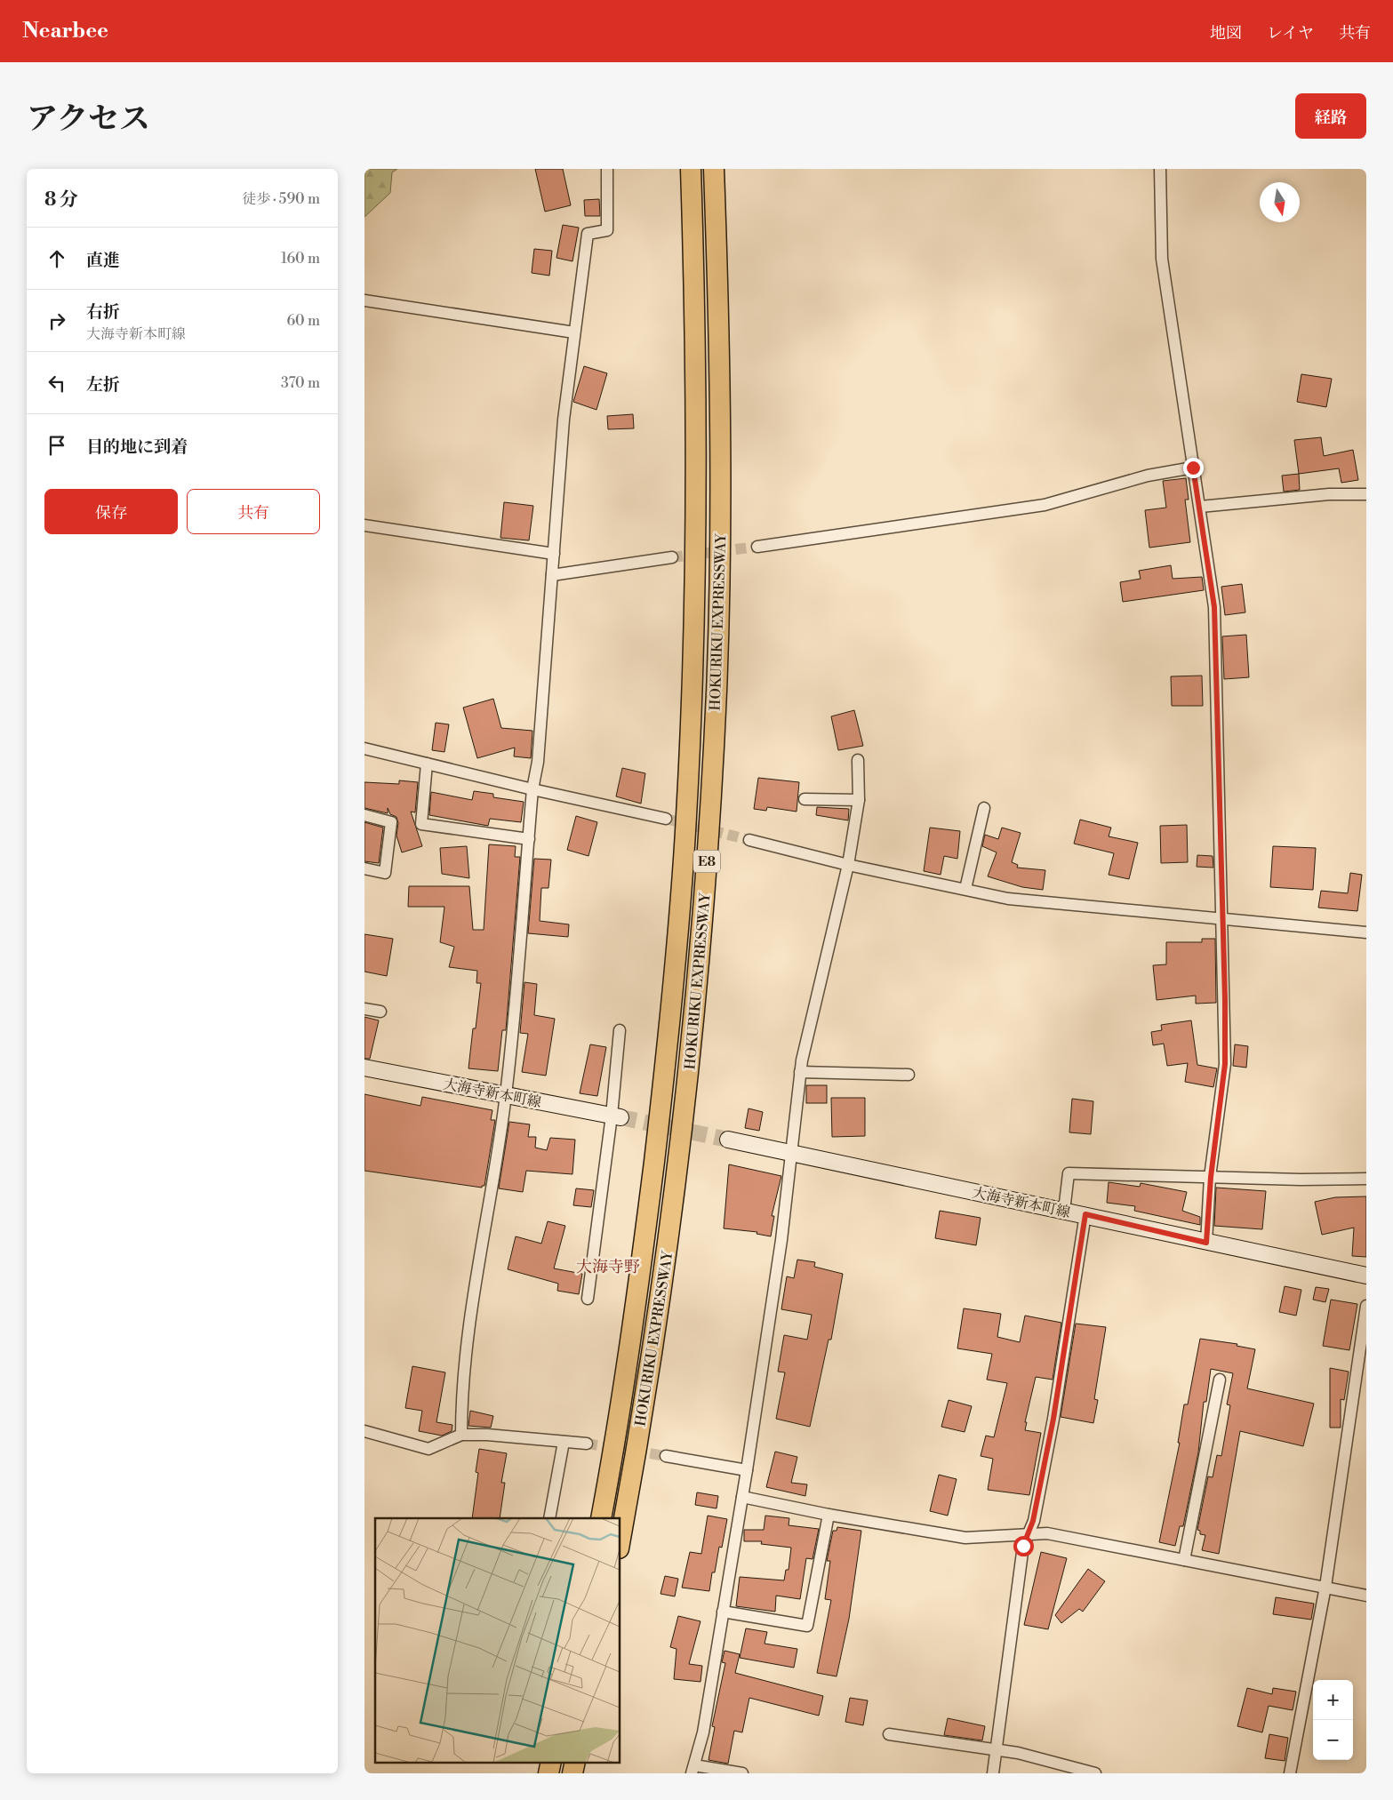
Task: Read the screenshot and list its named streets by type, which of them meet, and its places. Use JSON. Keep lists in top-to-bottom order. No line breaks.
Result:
{"streets":{"highway":["HOKURIKU EXPRESSWAY","E8"],"main road":["大海寺新本町線"]},"districts":["大海寺野"],"north":"bottom","page":{"header":"Nearbee","nav":["地図","レイヤ","共有"],"title":"アクセス","buttons":["経路",["保存","共有"]],"heading":["8 分","徒歩 · 590 m"],"list":[["直進","160 m"],["右折","大海寺新本町線","60 m"],["左折","370 m"],"目的地に到着"],"map_buttons":["+","−"]}}
